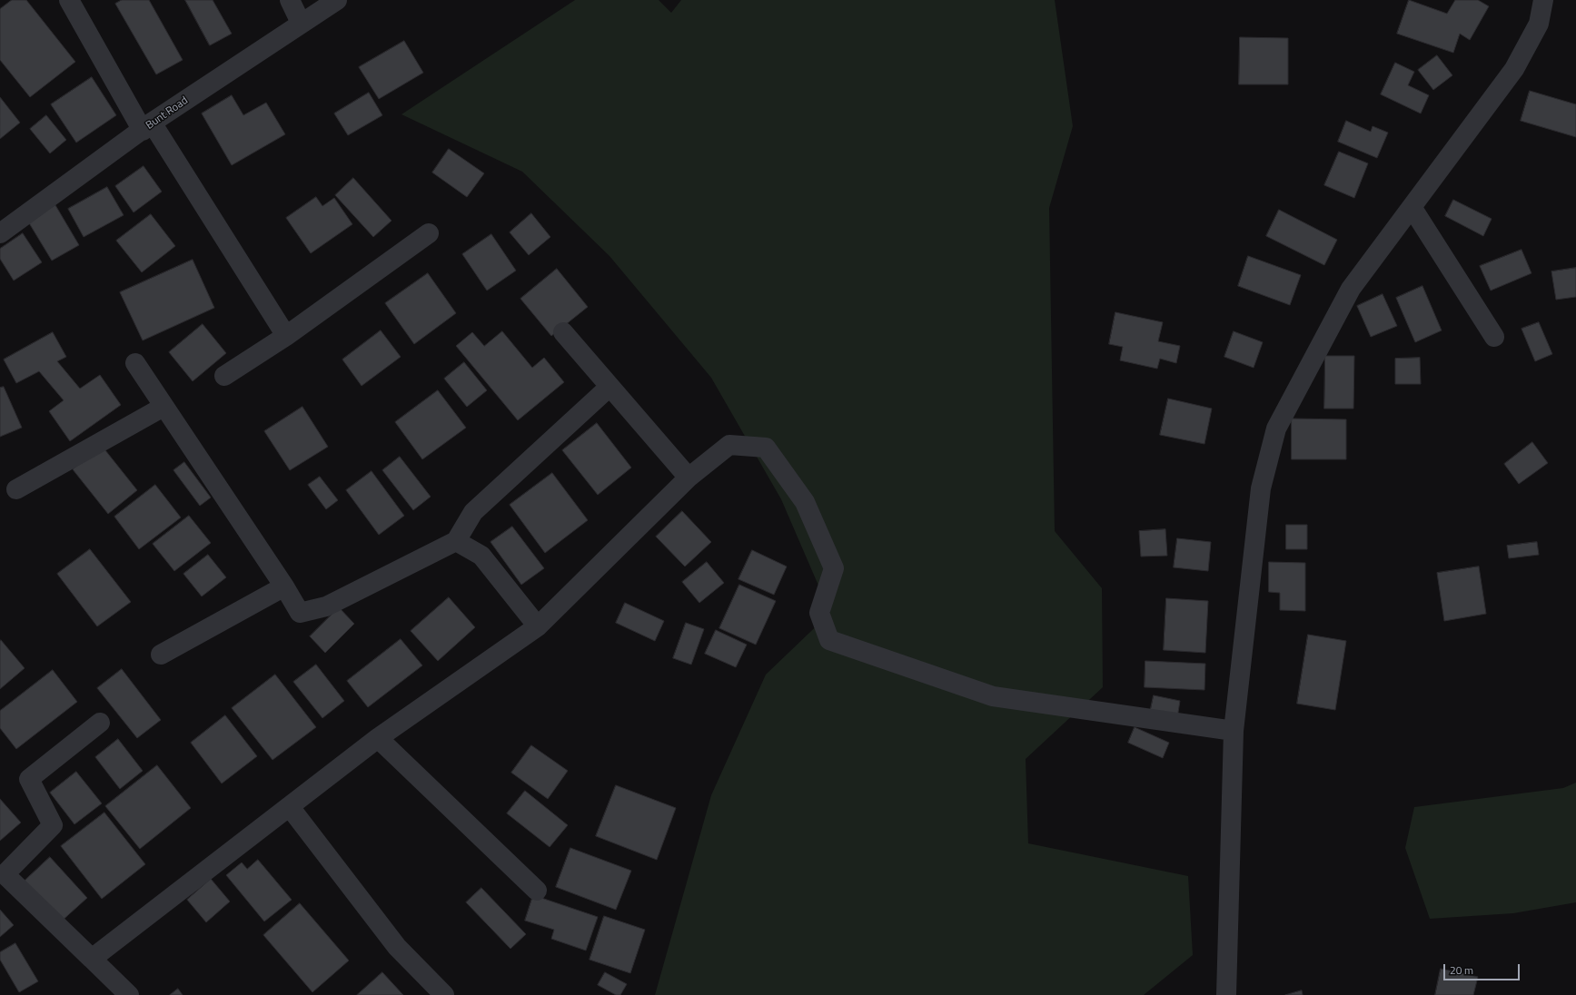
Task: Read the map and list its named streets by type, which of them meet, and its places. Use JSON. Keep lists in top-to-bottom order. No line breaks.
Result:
{"streets":{"street":["Bunt Road"]},"scale_bar":"20 m"}
